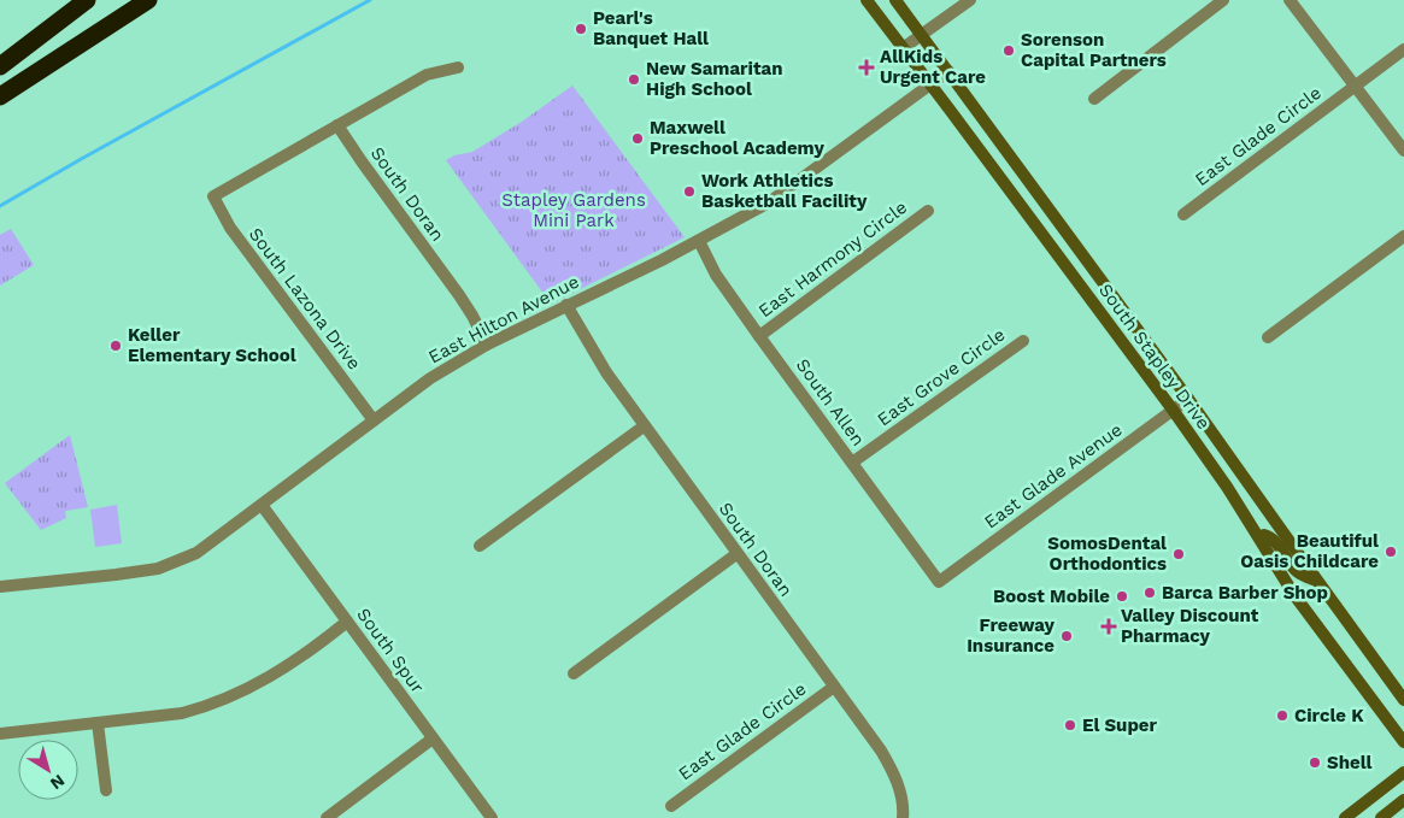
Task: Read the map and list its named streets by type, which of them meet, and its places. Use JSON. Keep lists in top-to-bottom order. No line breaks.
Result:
{"streets":{"main road":["South Stapley Drive"],"street":["East Glade Circle","South Doran","East Harmony Circle","South Lazona Drive","East Hilton Avenue","East Grove Circle","South Allen","East Glade Avenue","South Spur"]},"crossings":[["East Glade Circle","South Doran"],["South Doran","South Lazona Drive"],["South Doran","East Hilton Avenue"],["East Harmony Circle","South Allen"],["South Lazona Drive","East Hilton Avenue"],["East Hilton Avenue","South Stapley Drive"],["East Hilton Avenue","South Allen"],["East Hilton Avenue","South Spur"],["South Stapley Drive","East Glade Avenue"],["East Grove Circle","South Allen"],["South Allen","East Glade Avenue"]],"parks":["Stapley Gardens Mini Park"],"places":{"other":["Pearl's Banquet Hall","Sorenson Capital Partners","New Samaritan High School","Maxwell Preschool Academy","Work Athletics Basketball Facility","Keller Elementary School","Beautiful Oasis Childcare","SomosDental Orthodontics","Barca Barber Shop","Boost Mobile","Freeway Insurance","Circle K","El Super","Shell"],"health":["AllKids Urgent Care","Valley Discount Pharmacy"]},"north":"bottom right"}
